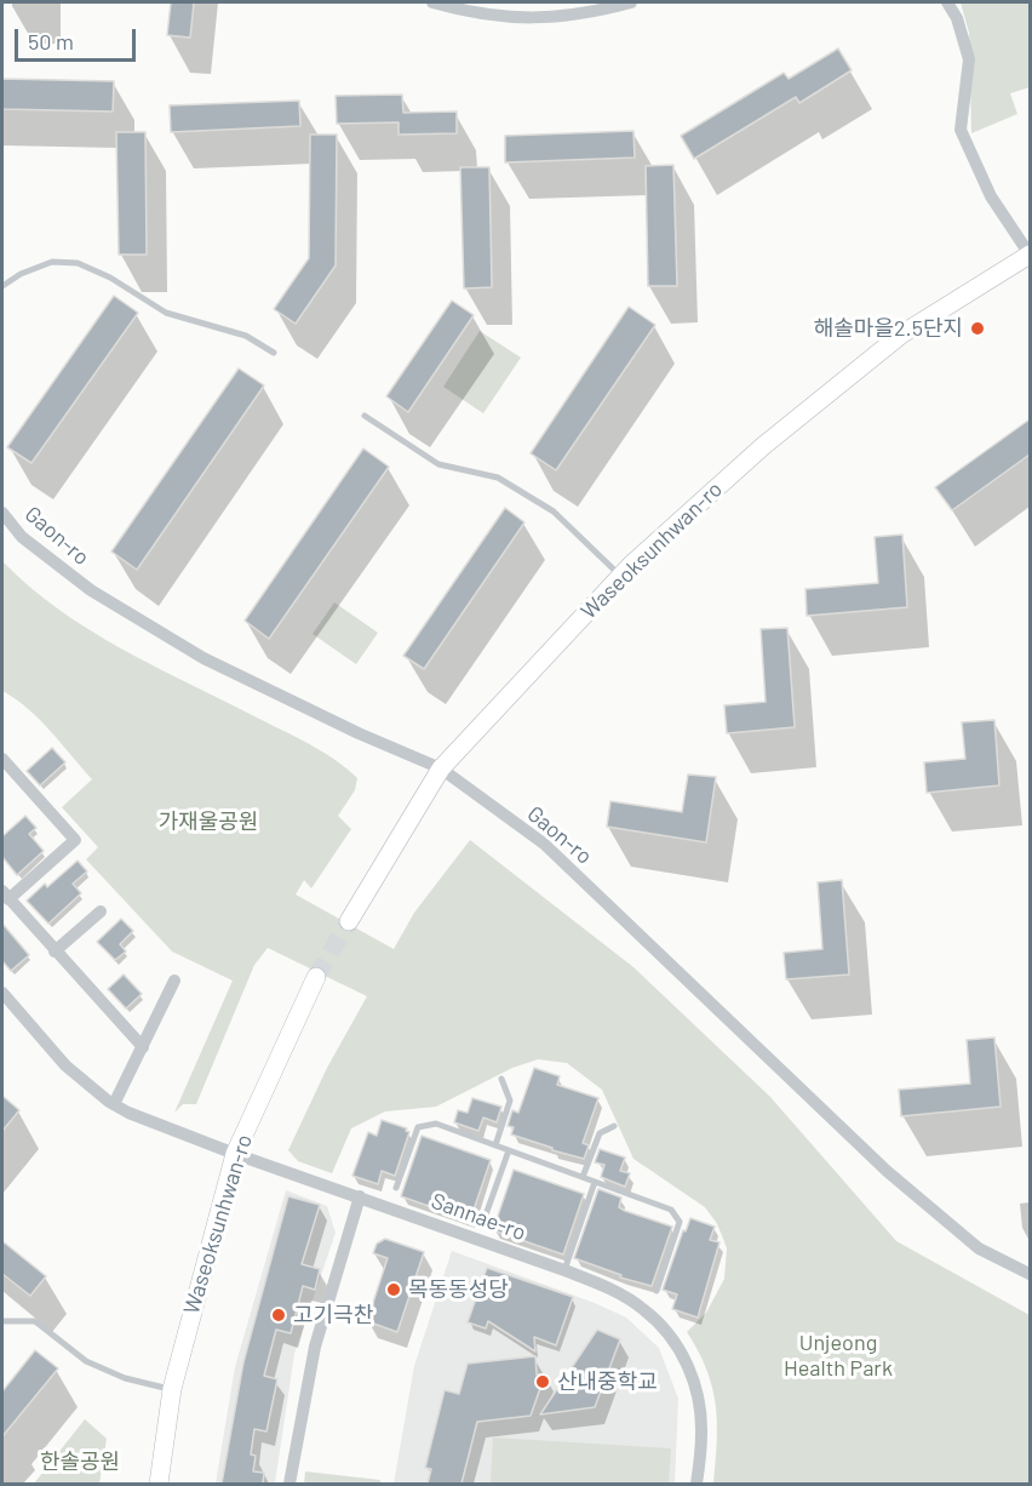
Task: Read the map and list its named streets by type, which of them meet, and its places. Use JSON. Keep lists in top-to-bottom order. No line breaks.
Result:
{"streets":{"street":["Gaon-ro","Waseoksunhwan-ro","Sannae-ro"]},"crossings":[["Gaon-ro","Waseoksunhwan-ro"],["Waseoksunhwan-ro","Sannae-ro"]],"parks":["가재울공원","Unjeong Health Park","한솔공원"],"places":["해솔마을2.5단지","목동동성당","고기극찬","산내중학교"],"scale_bar":"50 m"}
